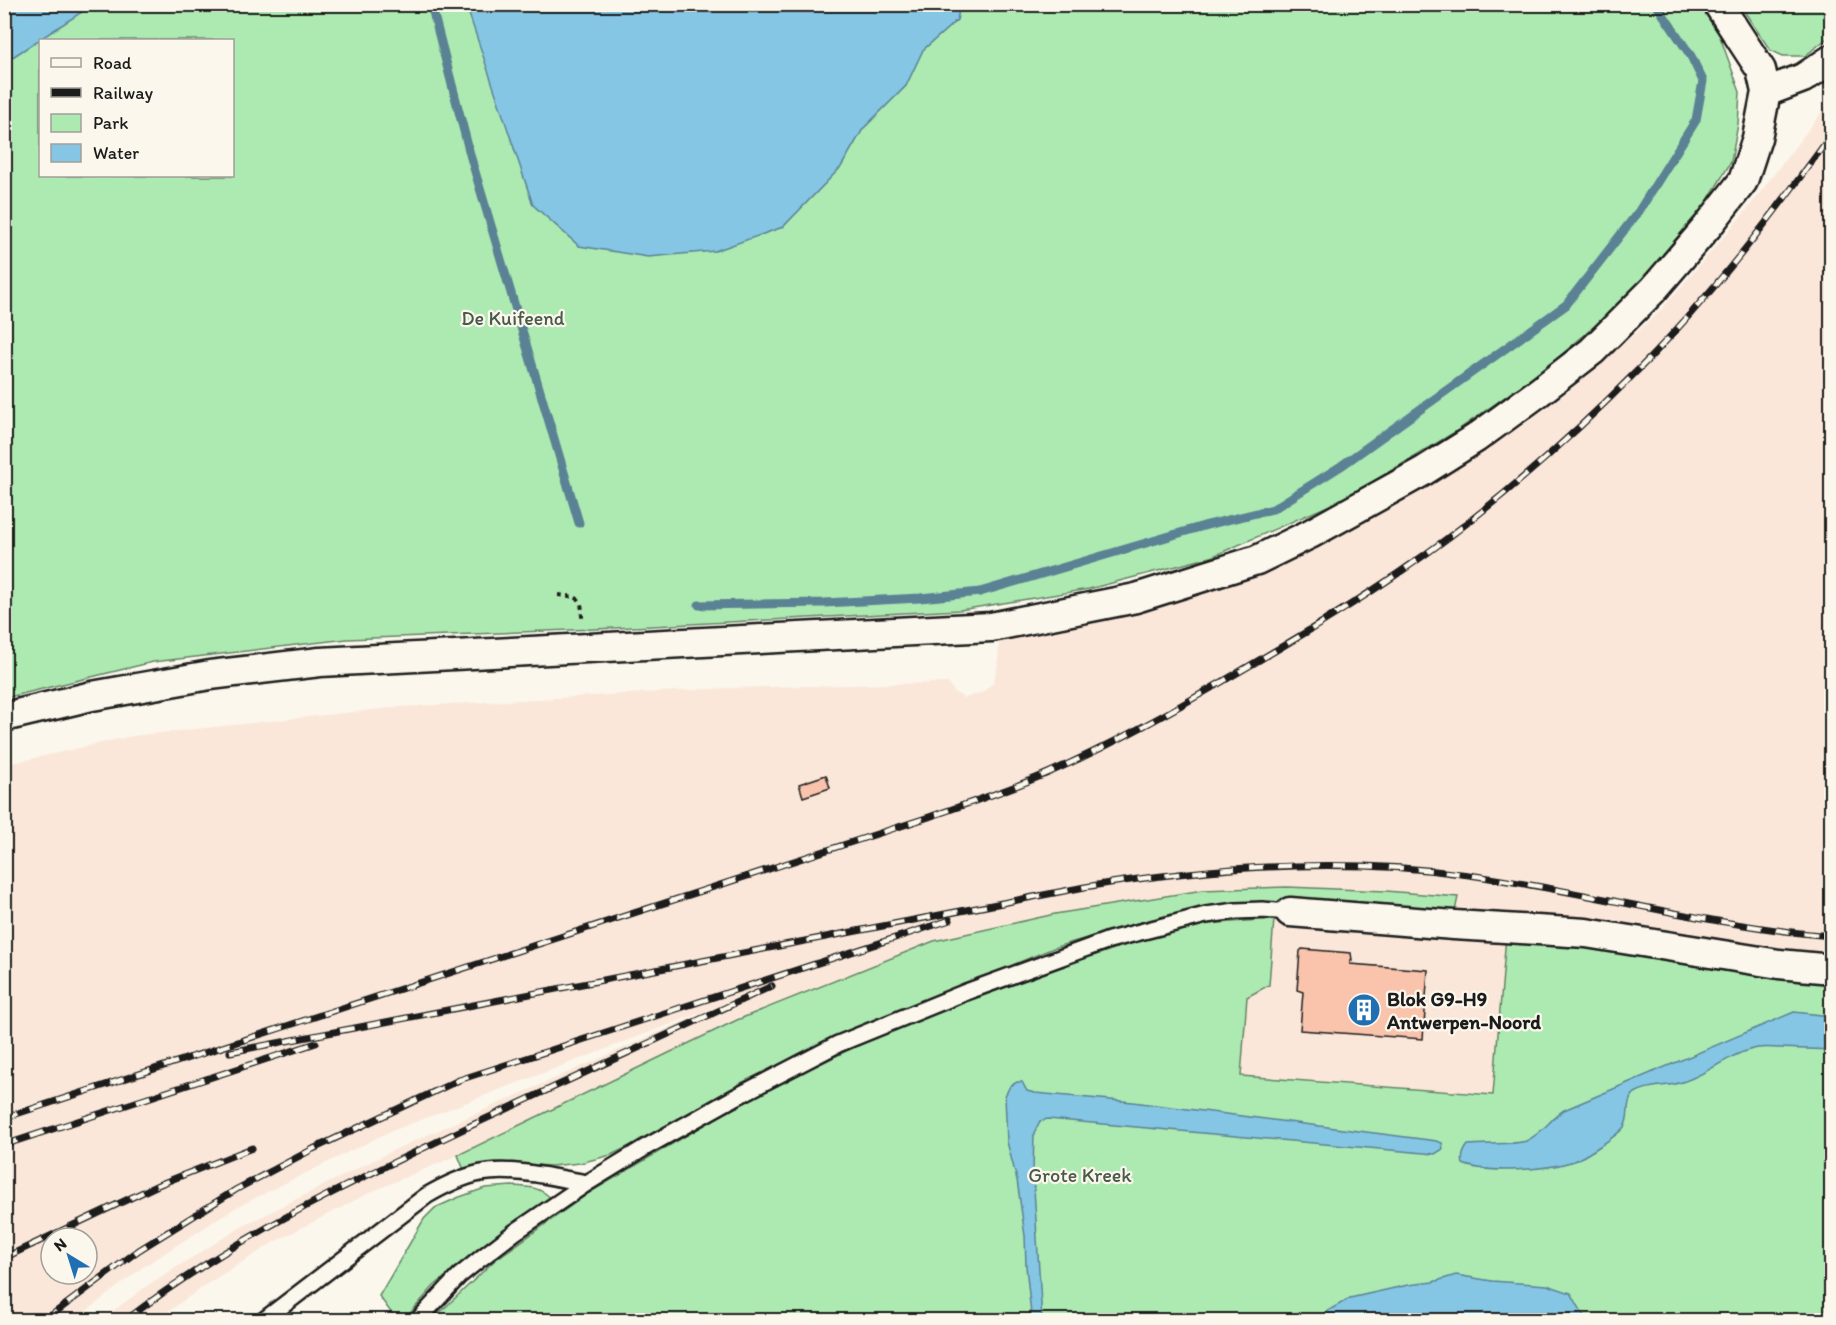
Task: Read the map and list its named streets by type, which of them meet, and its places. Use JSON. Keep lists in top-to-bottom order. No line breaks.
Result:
{"parks":["De Kuifeend","Grote Kreek"],"places":{"building":["Blok G9-H9 Antwerpen-Noord"]},"legend":["Road","Railway","Park","Water"],"north":"top left"}
